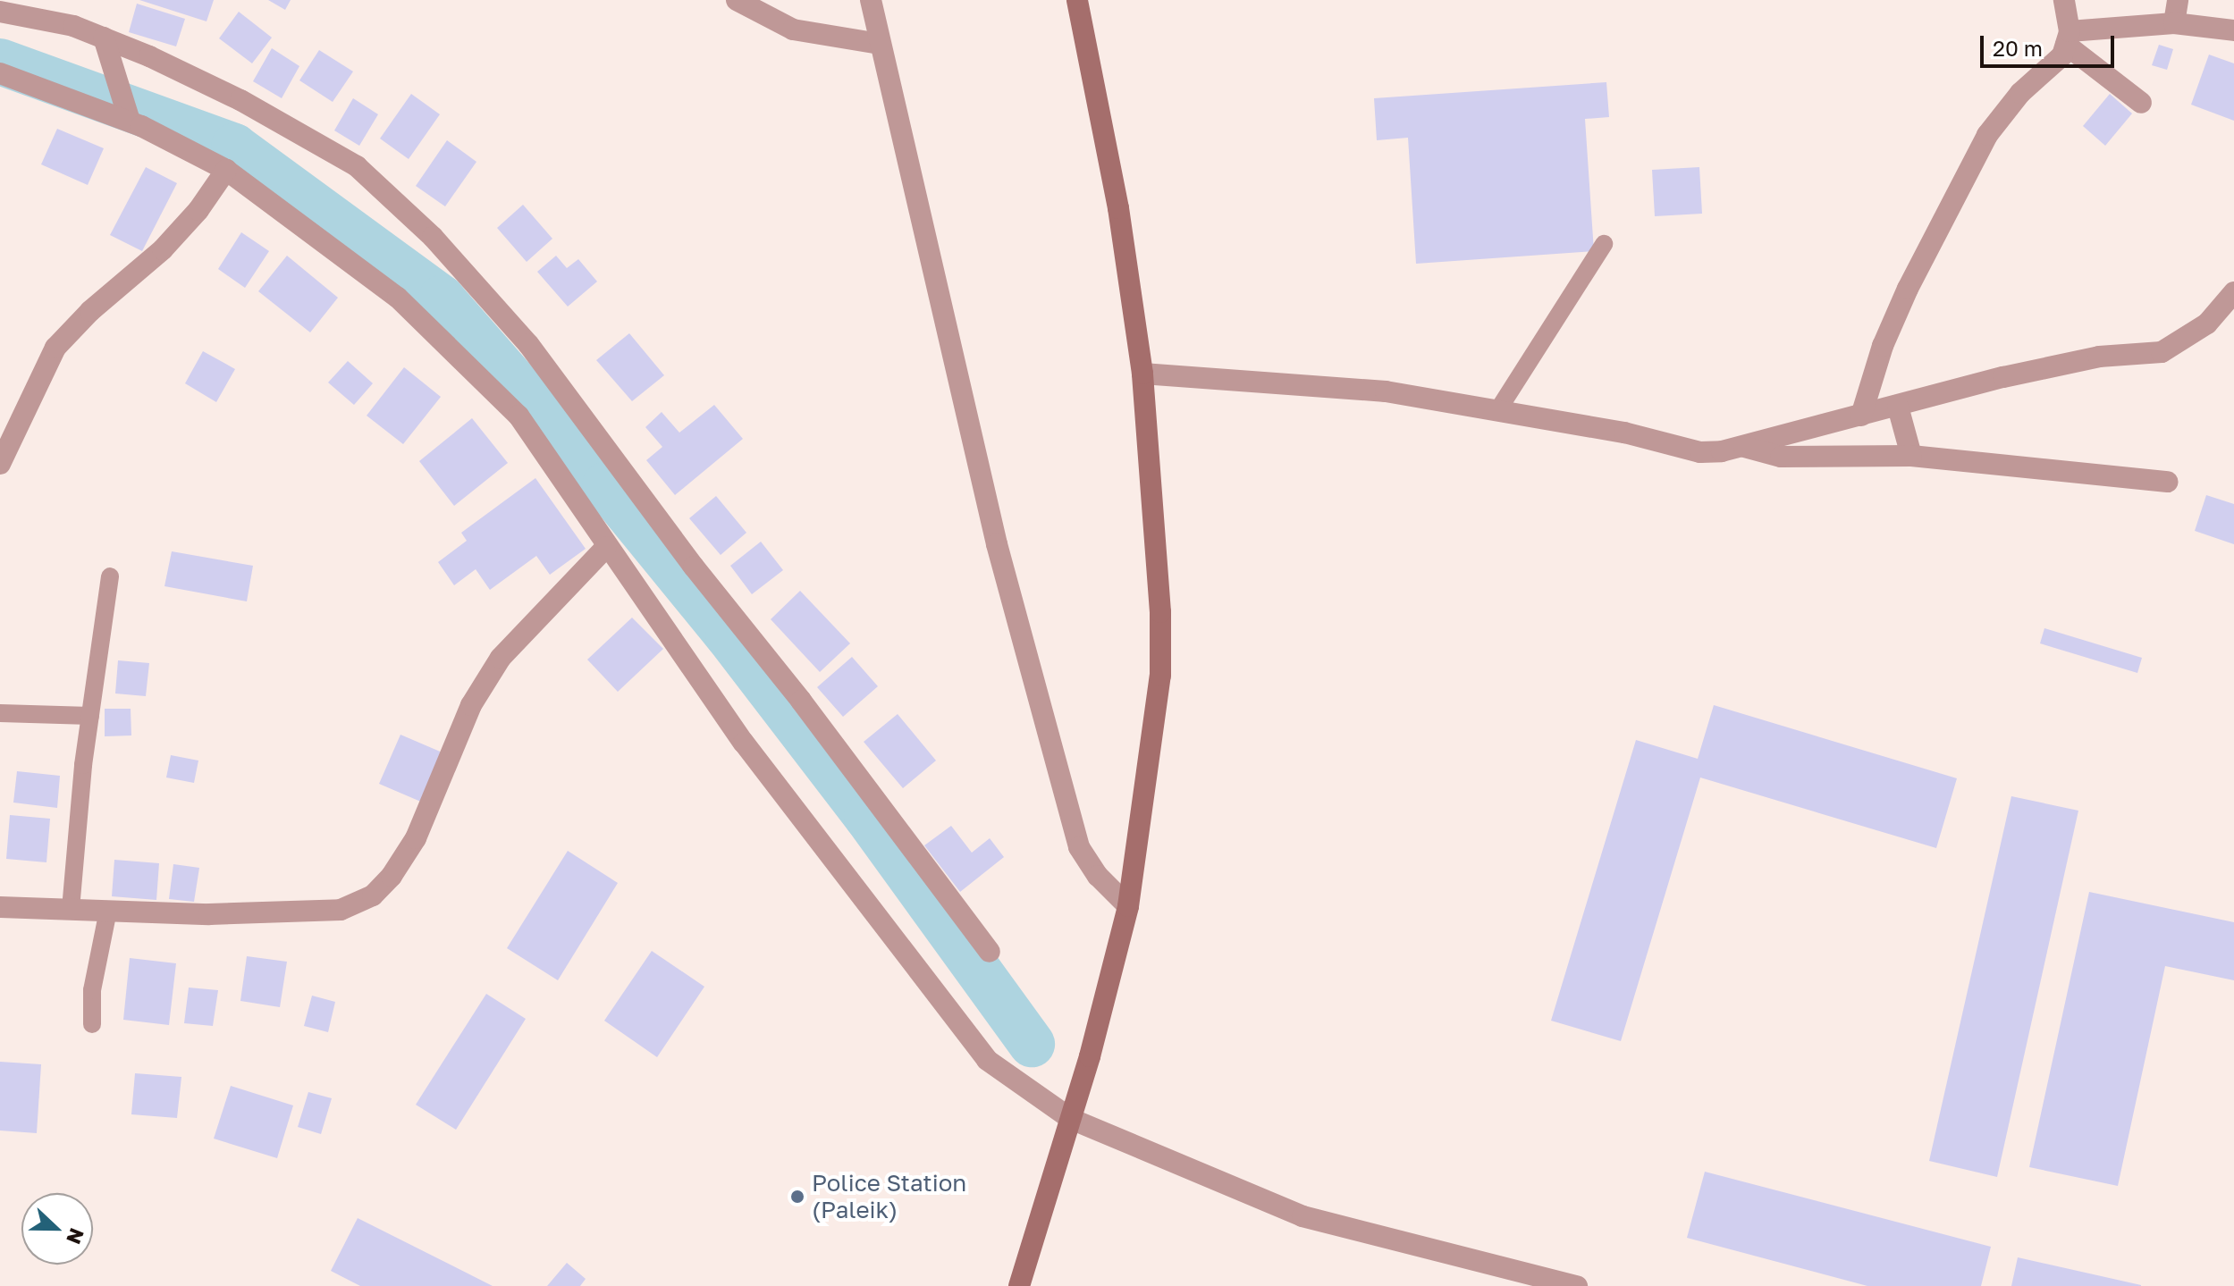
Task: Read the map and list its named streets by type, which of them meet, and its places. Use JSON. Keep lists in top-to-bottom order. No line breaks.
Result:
{"places":["Police Station (Paleik)"],"scale_bar":"20 m","north":"right"}
